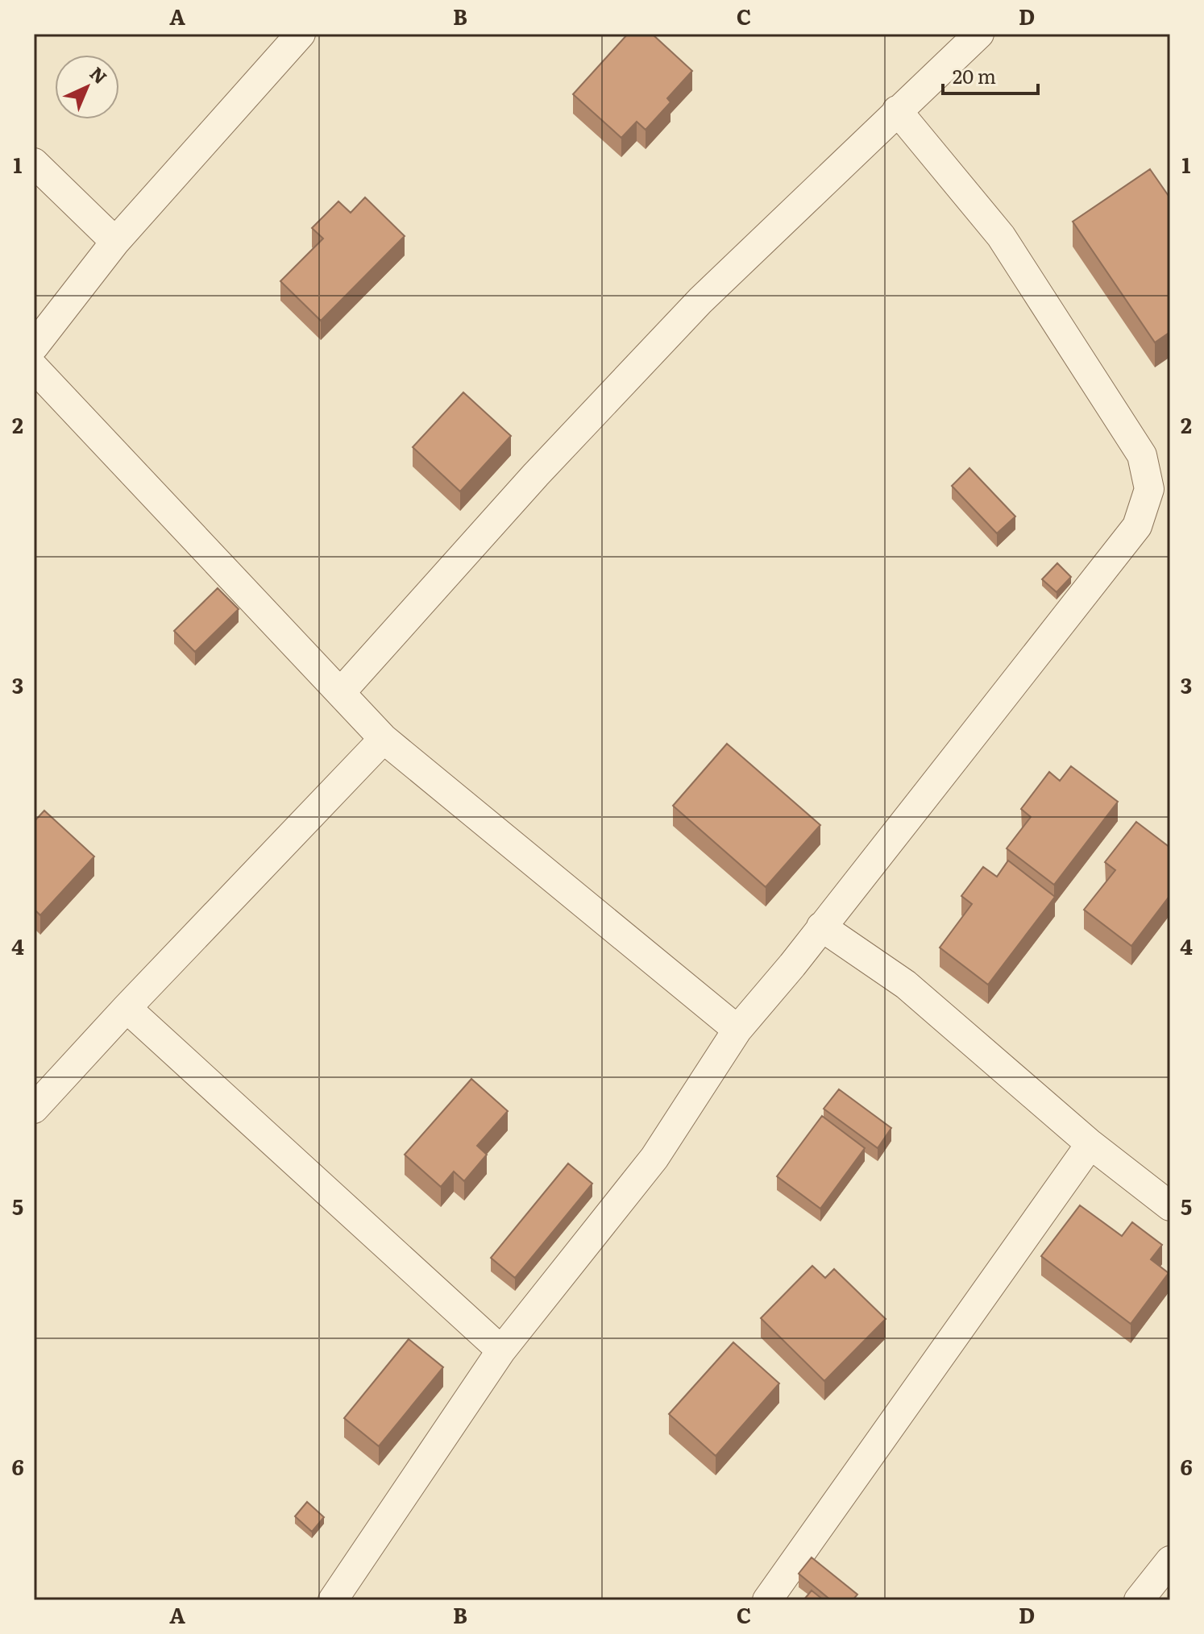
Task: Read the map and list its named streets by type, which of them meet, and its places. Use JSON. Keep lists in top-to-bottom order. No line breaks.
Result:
{"scale_bar":"20 m","north":"top right","grid":{"columns":["A","B","C","D"],"rows":["1","2","3","4","5","6"]}}
